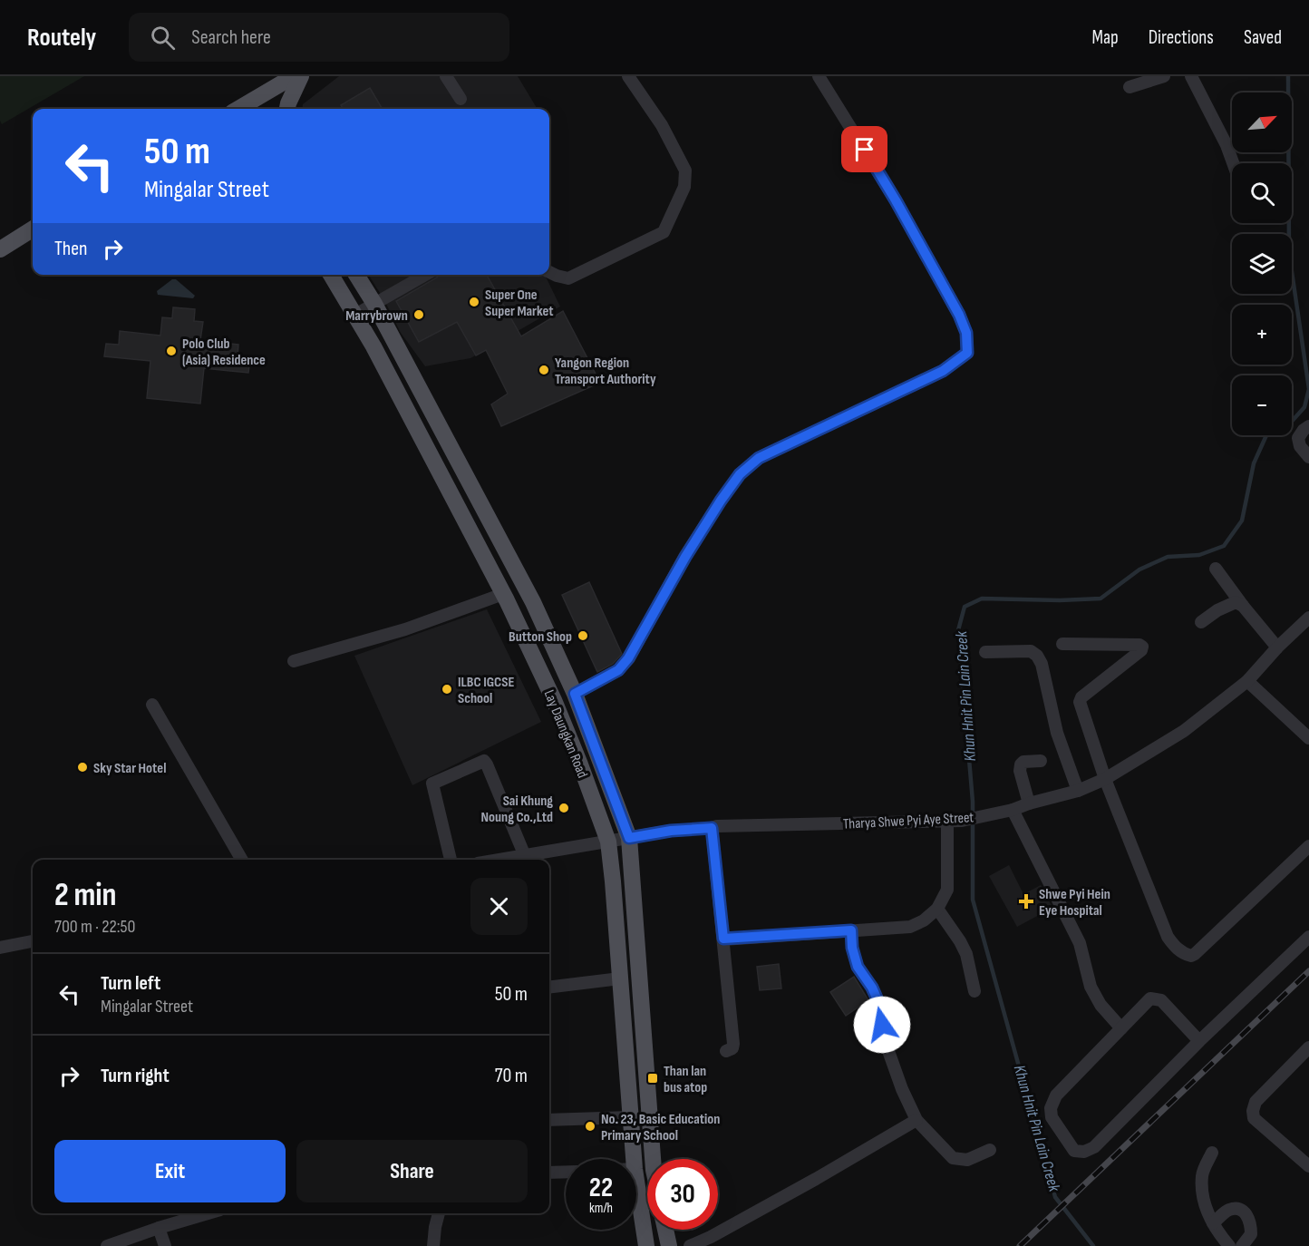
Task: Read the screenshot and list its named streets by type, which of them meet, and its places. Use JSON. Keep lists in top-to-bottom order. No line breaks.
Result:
{"streets":{"main road":["Lay Daungkan Road"],"street":["Tharya Shwe Pyi Aye Street"]},"crossings":[["Lay Daungkan Road","Tharya Shwe Pyi Aye Street"]],"water":["Khun Hnit Pin Lain Creek"],"places":{"other":["Super One Super Market","Marrybrown","Polo Club (Asia) Residence","Yangon Region Transport Authority","Button Shop","ILBC IGCSE School","Sky Star Hotel","Sai Khung Noung Co.,Ltd","No. 23, Basic Education Primary School"],"health":["Shwe Pyi Hein Eye Hospital"],"transit":["Than lan bus atop"]},"north":"top right","page":{"header":"Routely","search":"Search here","nav":["Map","Directions","Saved"],"map_buttons":["+","−"],"turn":["50 m","Mingalar Street"],"then":"Then","heading":["2 min","700 m · 22:50"],"list":[{"name":"Turn left","note":"Mingalar Street","value":"50 m"},{"name":"Turn right","value":"70 m"}],"buttons":["Exit","Share"],"speed":"22 km/h","limit":"30"}}
